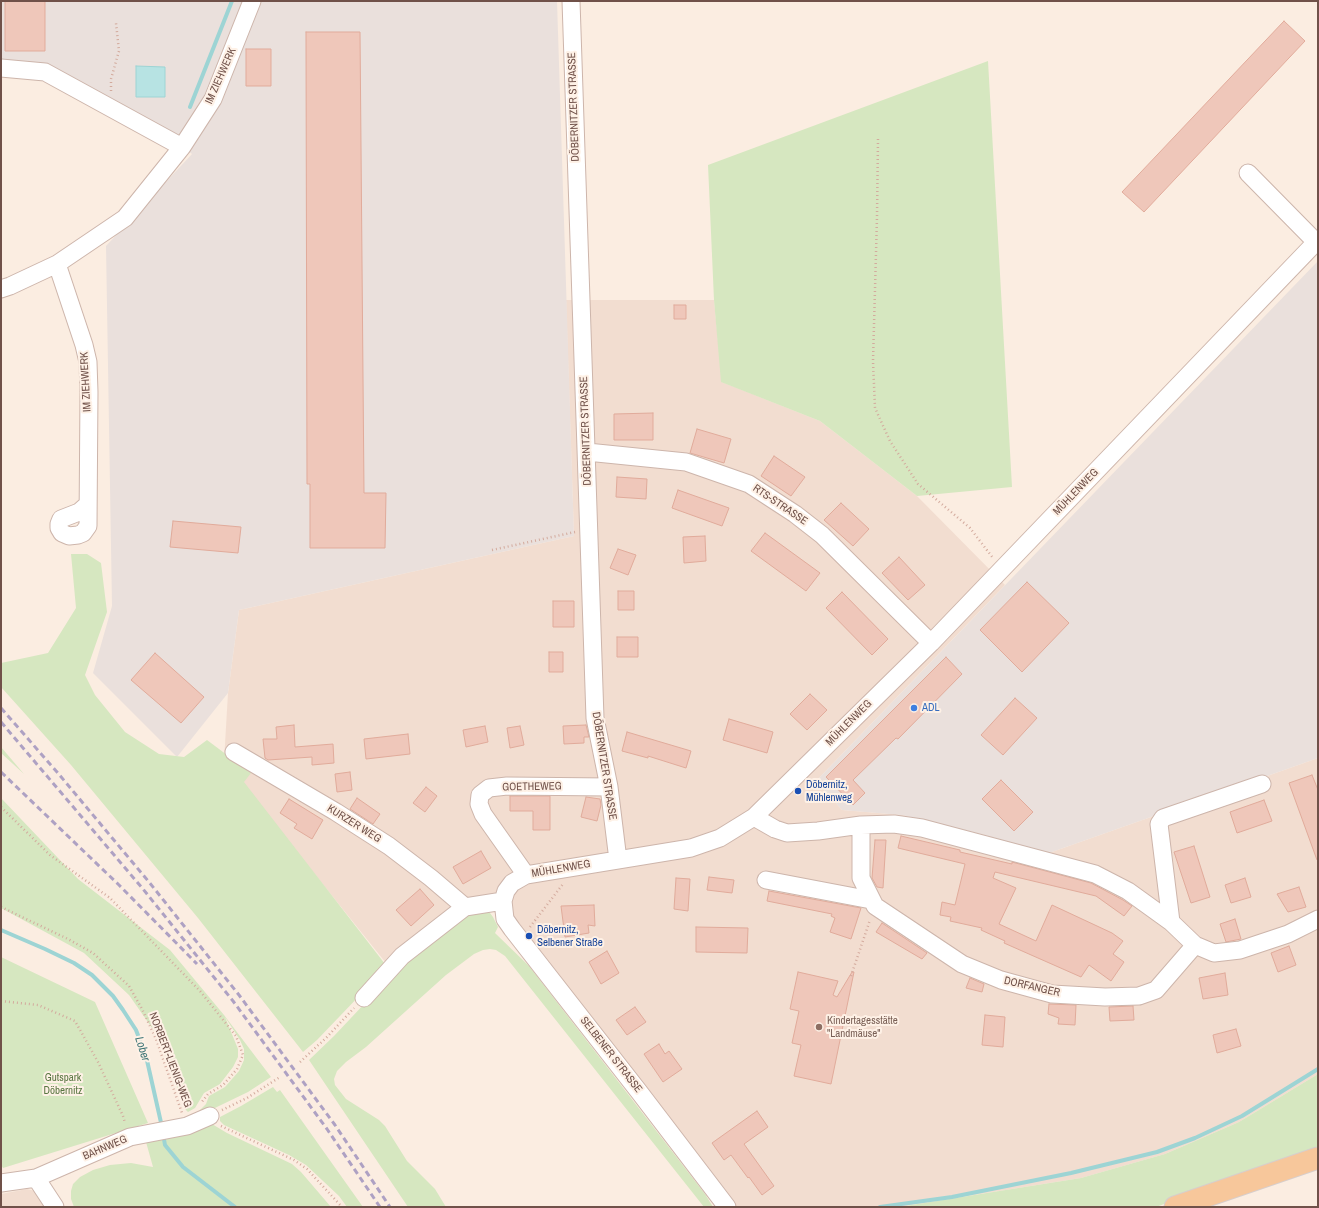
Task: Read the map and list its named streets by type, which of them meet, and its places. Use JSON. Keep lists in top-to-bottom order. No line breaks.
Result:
{"streets":{"street":["IM ZIEHWERK","DÖBERNITZER STRASSE","MÜHLENWEG","RTS-STRASSE","GOETHEWEG","KURZER WEG","DORFANGER","SELBENER STRASSE","BAHNWEG"],"path":["NORBERT-LIENIG-WEG"]},"crossings":[["DÖBERNITZER STRASSE","MÜHLENWEG"],["DÖBERNITZER STRASSE","RTS-STRASSE"],["DÖBERNITZER STRASSE","GOETHEWEG"],["MÜHLENWEG","RTS-STRASSE"],["MÜHLENWEG","GOETHEWEG"],["MÜHLENWEG","SELBENER STRASSE"],["NORBERT-LIENIG-WEG","BAHNWEG"]],"water":["Lober"],"parks":["Gutspark Döbernitz"],"places":["ADL","Döbernitz, Mühlenweg","Döbernitz, Selbener Straße","Kindertagesstätte \"Landmäuse\""]}
